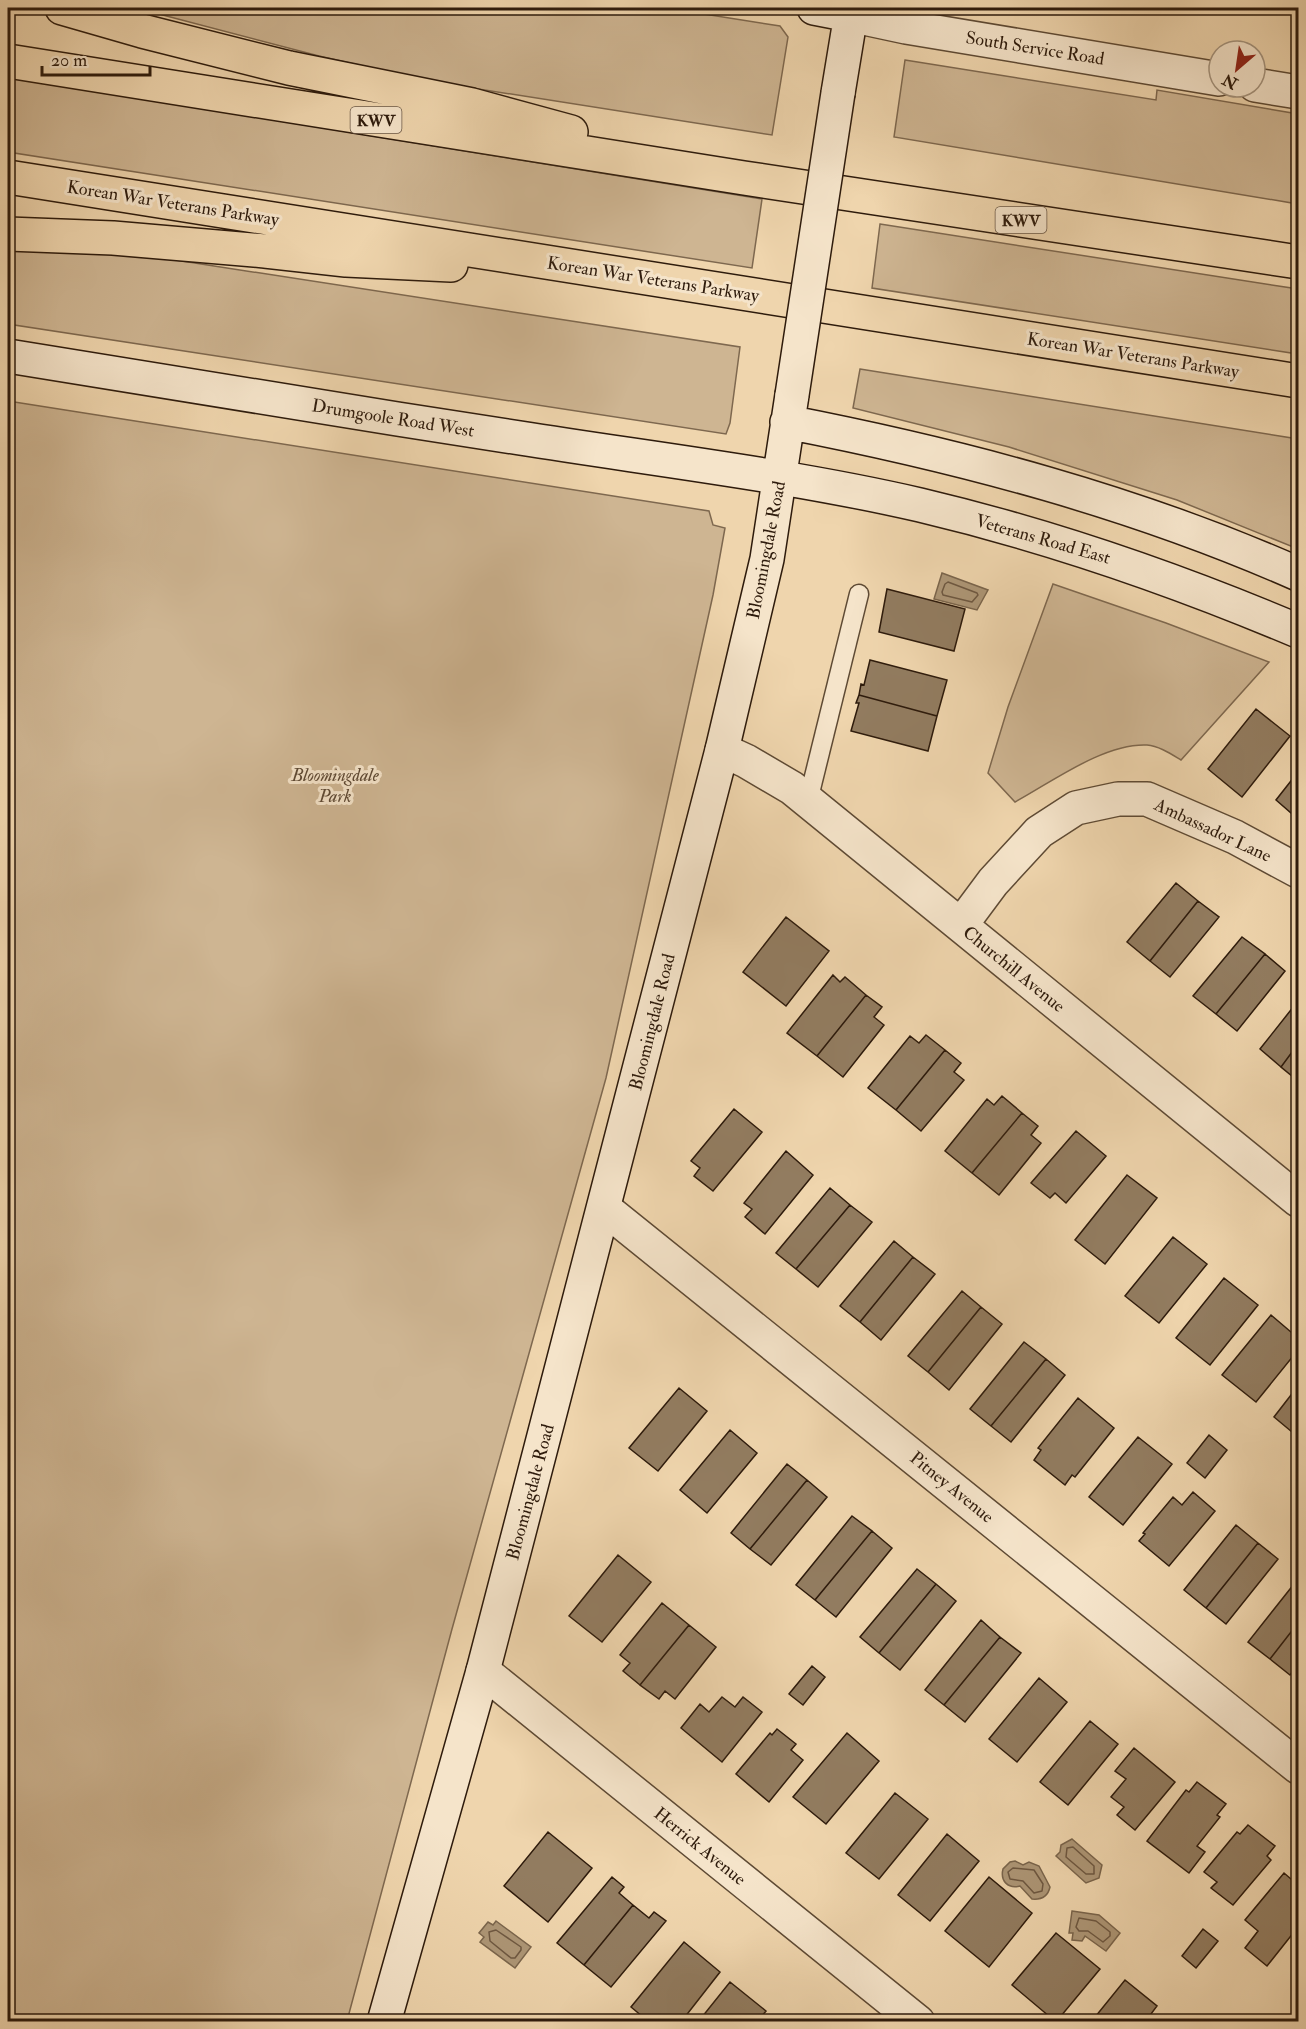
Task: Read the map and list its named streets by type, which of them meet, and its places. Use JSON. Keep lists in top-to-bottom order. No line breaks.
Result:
{"streets":{"highway":["KWV","Korean War Veterans Parkway"],"street":["South Service Road","Drumgoole Road West","Veterans Road East","Bloomingdale Road","Ambassador Lane","Churchill Avenue","Pitney Avenue","Herrick Avenue"]},"crossings":[["South Service Road","Bloomingdale Road"],["Drumgoole Road West","Veterans Road East"],["Drumgoole Road West","Bloomingdale Road"],["Veterans Road East","Bloomingdale Road"],["Bloomingdale Road","Churchill Avenue"],["Bloomingdale Road","Pitney Avenue"],["Bloomingdale Road","Herrick Avenue"],["Ambassador Lane","Churchill Avenue"]],"parks":["Bloomingdale Park"],"scale_bar":"20 m","north":"bottom left"}
